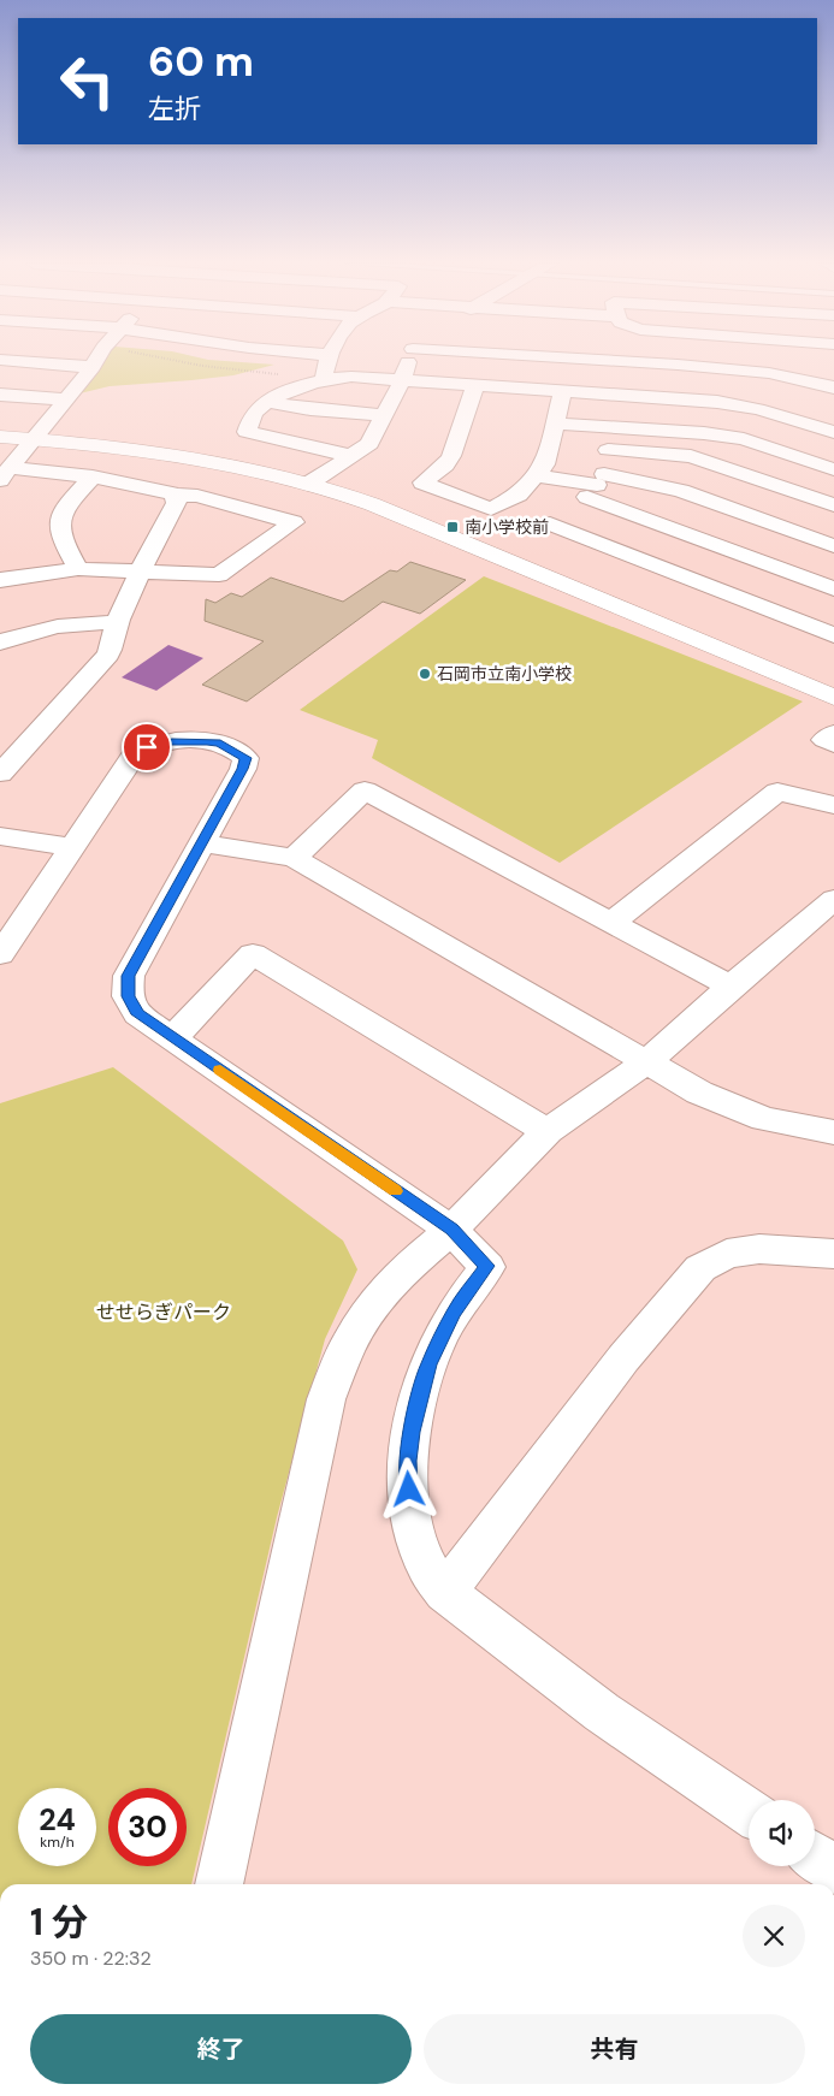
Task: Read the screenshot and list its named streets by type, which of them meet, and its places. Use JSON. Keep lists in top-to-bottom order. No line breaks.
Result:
{"parks":["せせらぎパーク"],"places":{"transit":["南小学校前"],"other":["石岡市立南小学校"]},"page":{"turn":["60 m","左折"],"speed":"24 km/h","limit":"30","heading":["1 分","350 m · 22:32"],"buttons":["終了","共有"]}}
